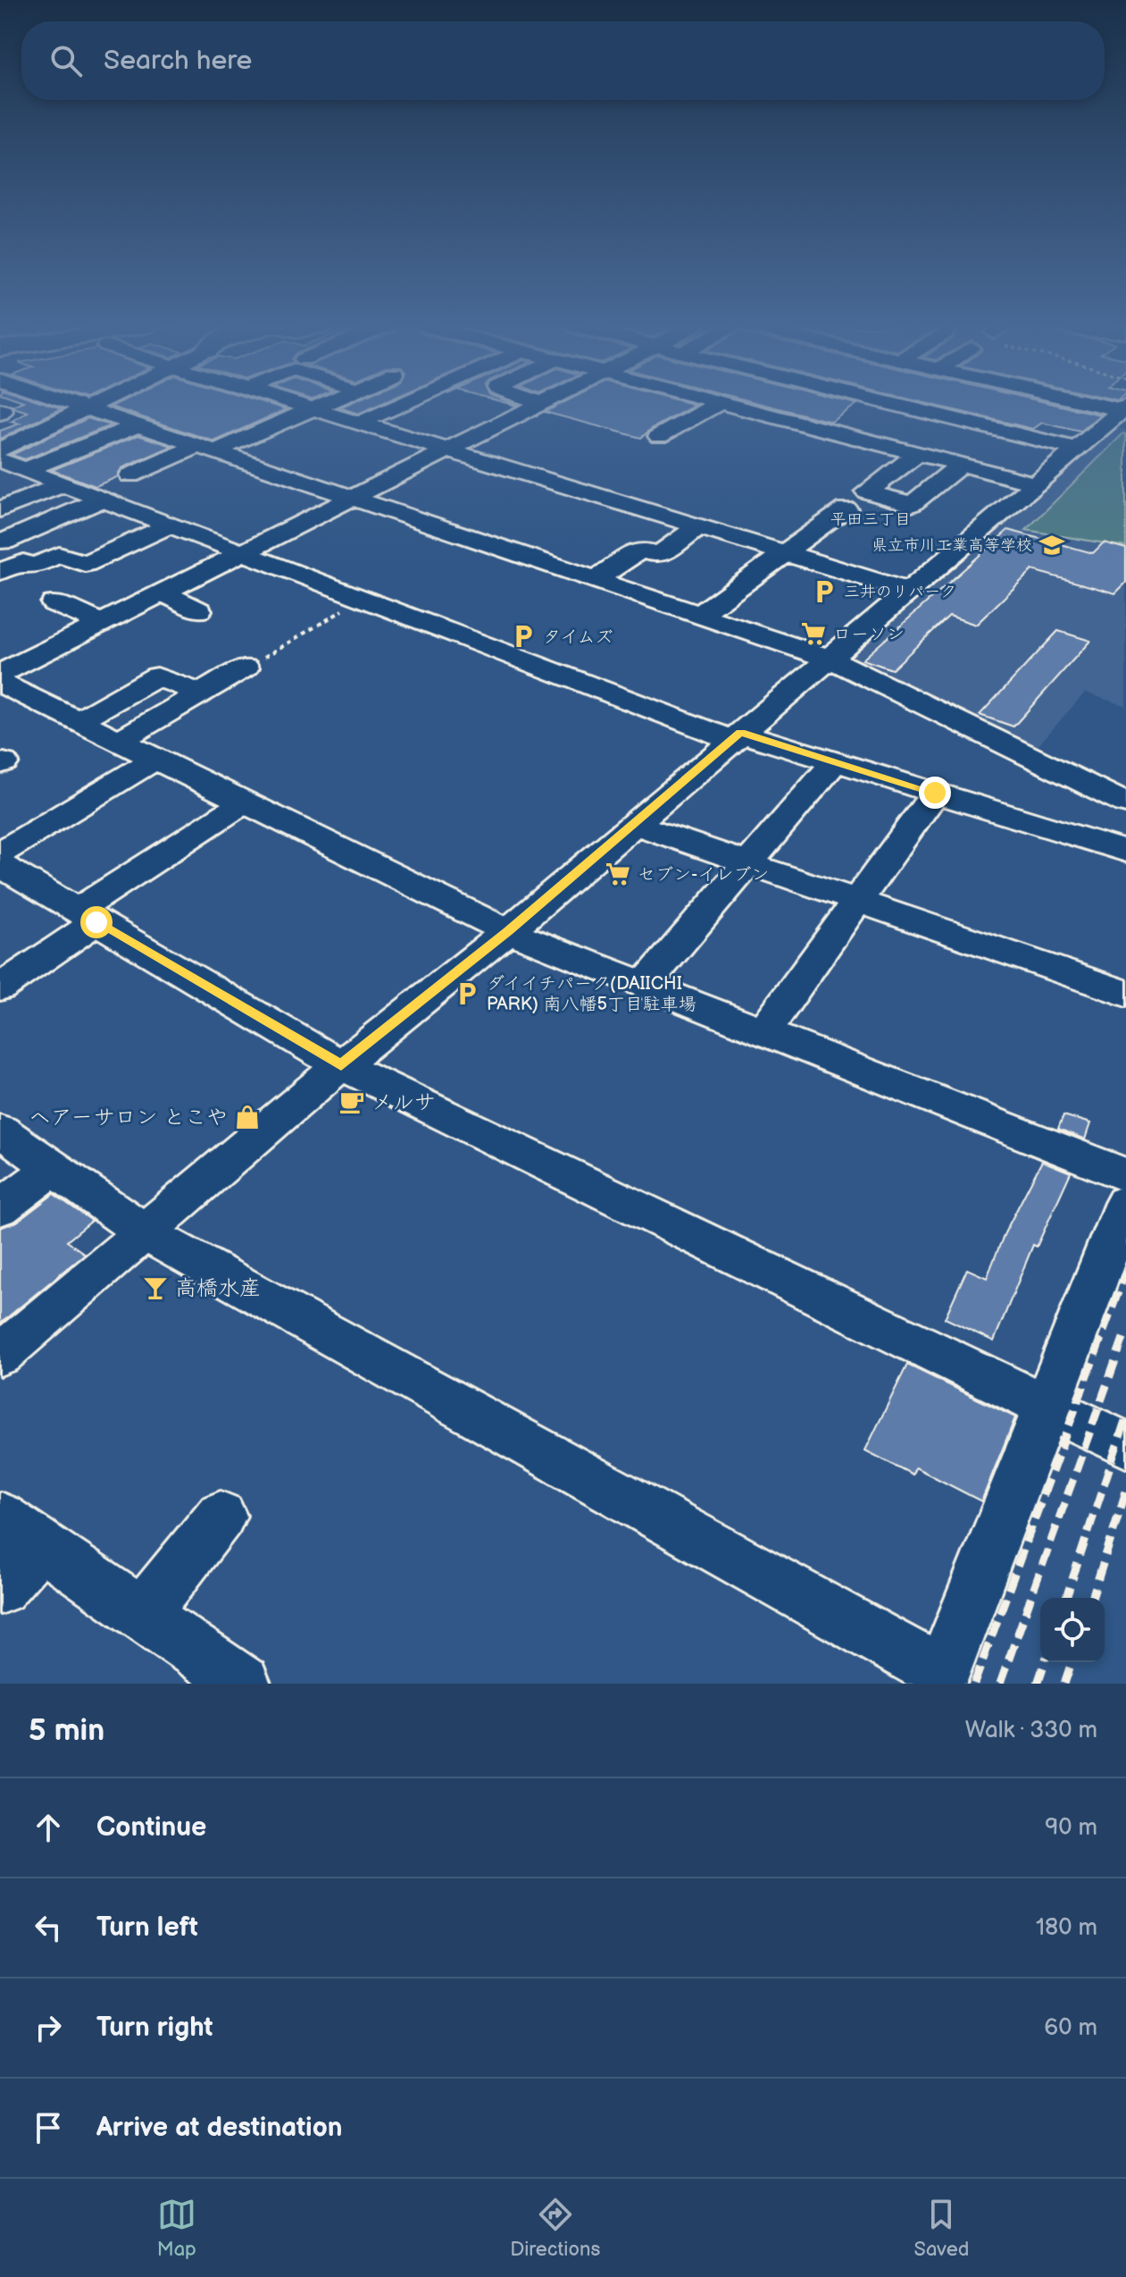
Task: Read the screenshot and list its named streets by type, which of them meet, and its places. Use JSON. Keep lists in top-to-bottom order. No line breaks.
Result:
{"districts":["平田三丁目"],"places":{"school or university":["県立市川工業高等学校"],"parking":["三井のリパーク","タイムズ","ダイイチパーク(DAIICHI PARK) 南八幡5丁目駐車場"],"supermarket":["ローソン","セブン-イレブン"],"cafe":["メルサ"],"shop":["ヘアーサロン とこや"],"bar":["高橋水産"]},"page":{"search":"Search here","heading":["5 min","Walk · 330 m"],"list":[["Continue","90 m"],["Turn left","180 m"],["Turn right","60 m"],"Arrive at destination"],"nav":["Map","Directions","Saved"]}}
